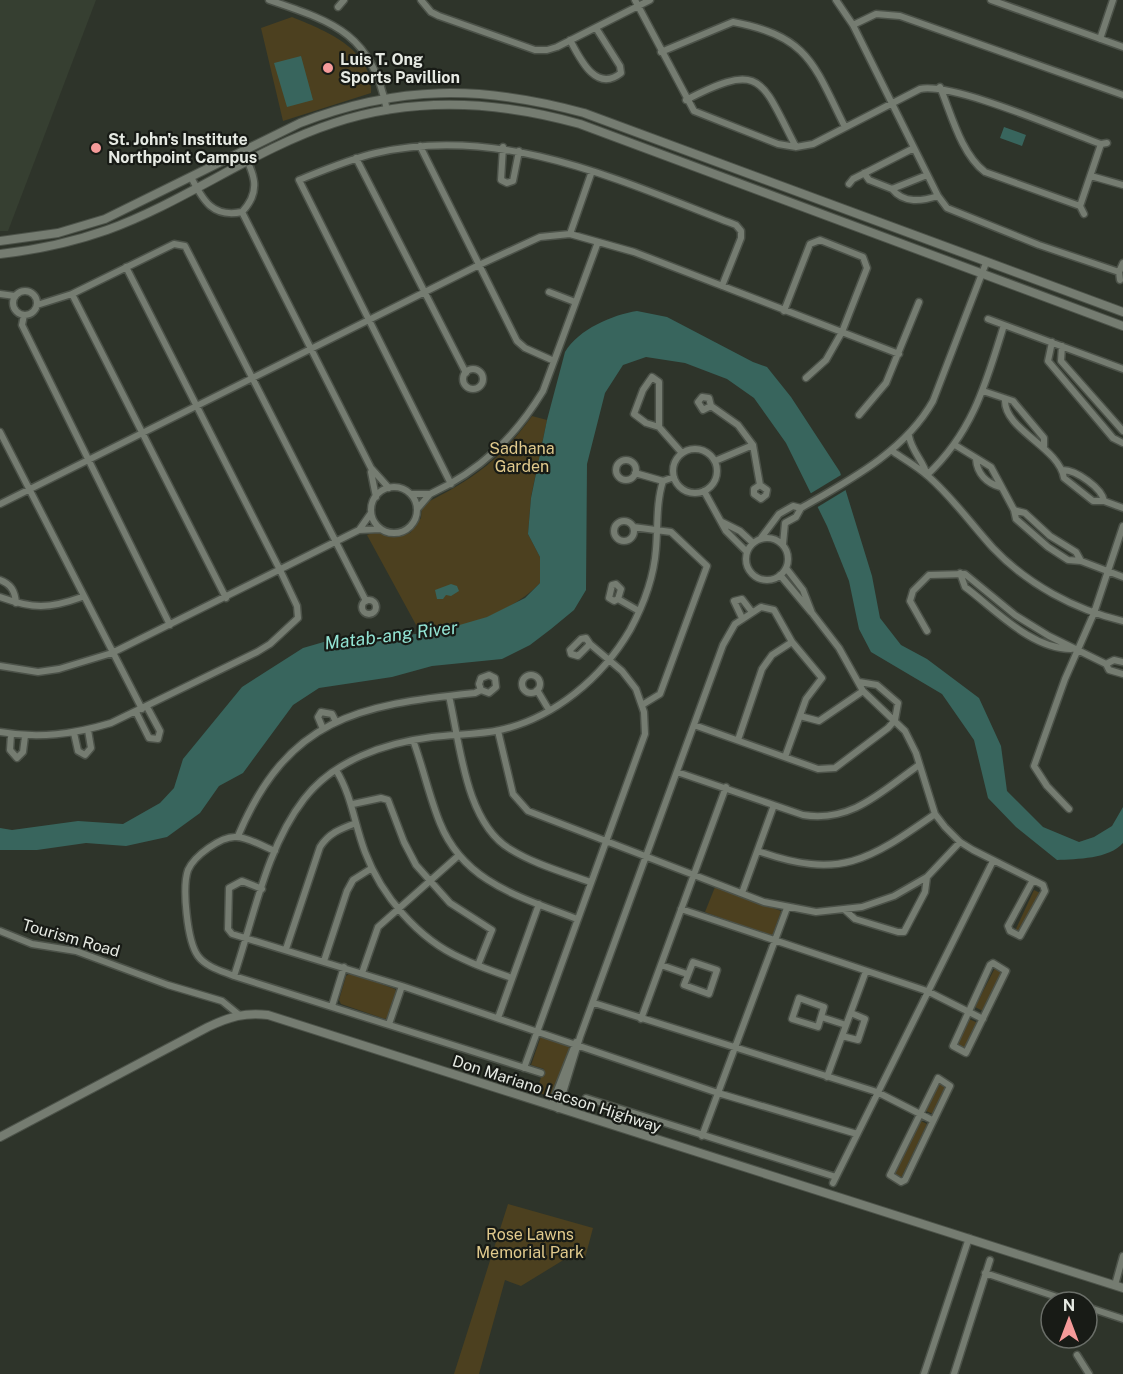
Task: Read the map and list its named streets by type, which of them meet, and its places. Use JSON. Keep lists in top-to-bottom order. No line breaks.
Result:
{"streets":{"street":["Tourism Road","Don Mariano Lacson Highway"]},"crossings":[["Tourism Road","Don Mariano Lacson Highway"]],"water":["Matab-ang River"],"parks":["Sadhana Garden","Rose Lawns Memorial Park"],"places":["Luis T. Ong Sports Pavillion","St. John's Institute Northpoint Campus"],"north":"top"}
